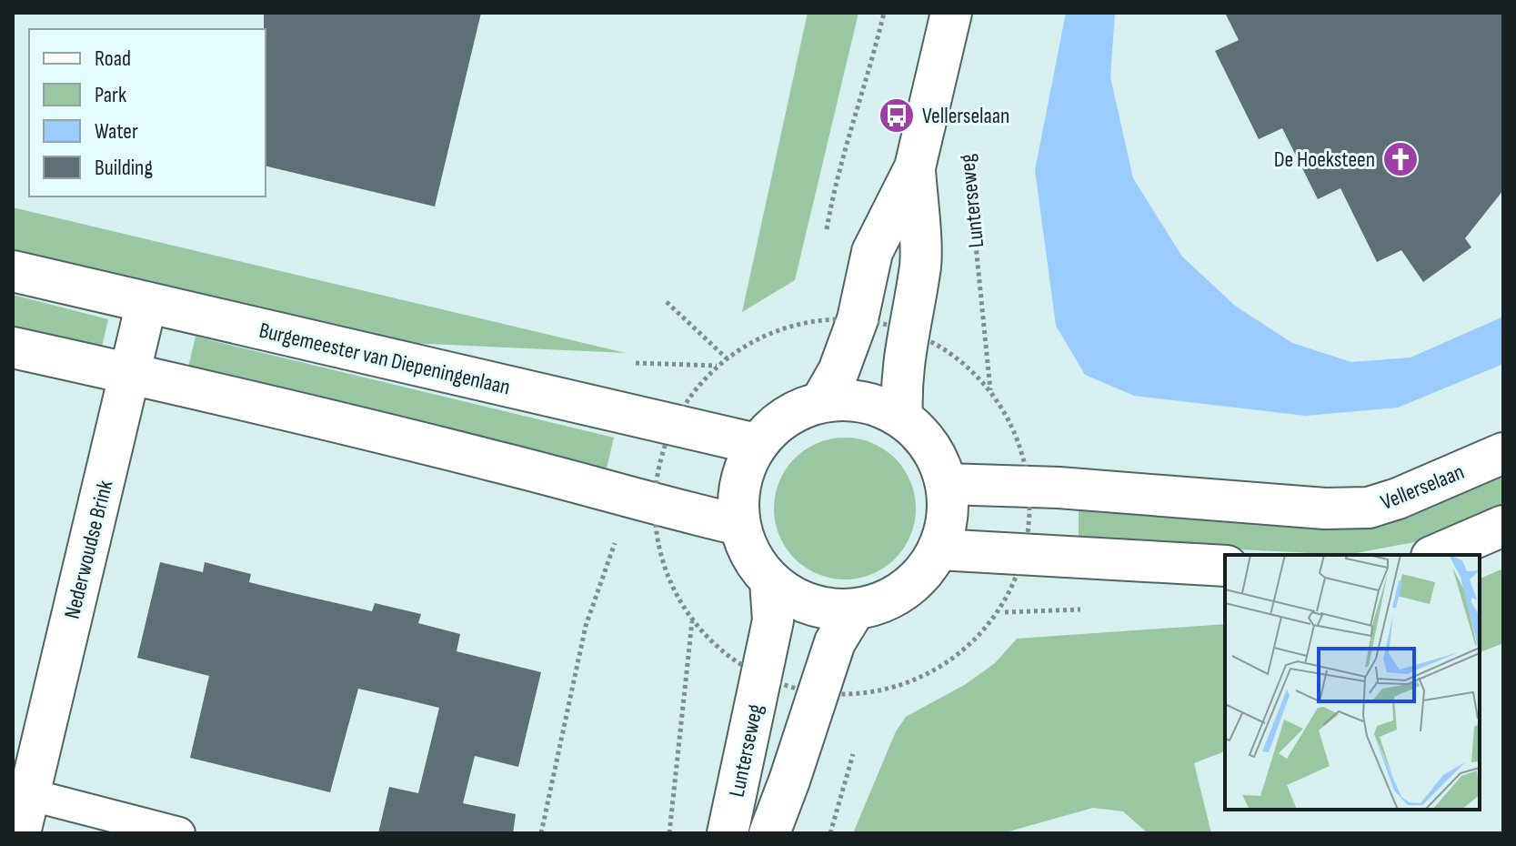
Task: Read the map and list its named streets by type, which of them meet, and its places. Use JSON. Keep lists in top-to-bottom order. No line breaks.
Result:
{"streets":{"street":["Lunterseweg","Burgemeester van Diepeningenlaan","Vellerselaan","Nederwoudse Brink"]},"crossings":[["Lunterseweg","Burgemeester van Diepeningenlaan"],["Lunterseweg","Vellerselaan"],["Burgemeester van Diepeningenlaan","Vellerselaan"],["Burgemeester van Diepeningenlaan","Nederwoudse Brink"]],"places":{"bus stop":["Vellerselaan"],"church":["De Hoeksteen"]},"legend":["Road","Park","Water","Building"]}
